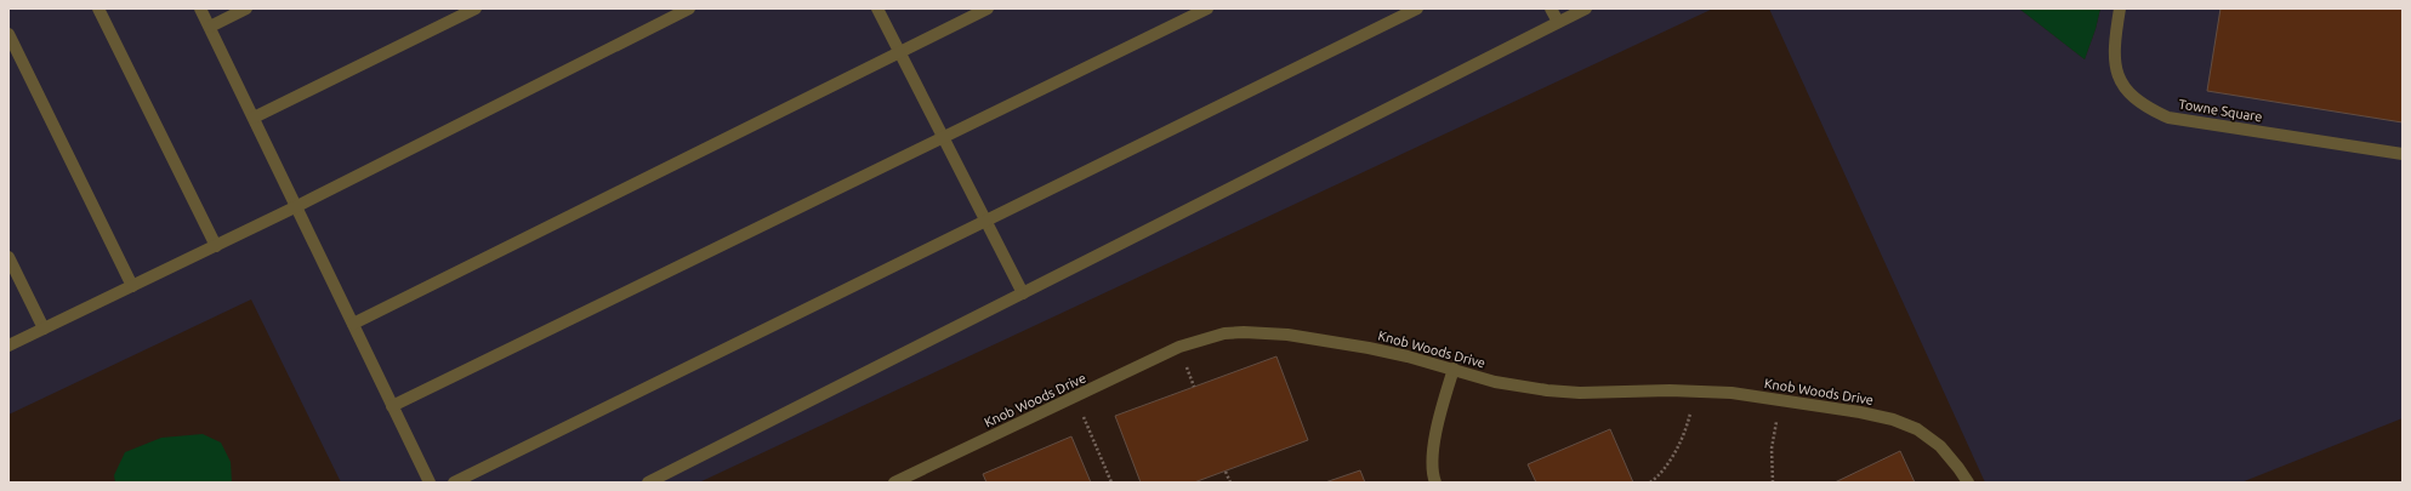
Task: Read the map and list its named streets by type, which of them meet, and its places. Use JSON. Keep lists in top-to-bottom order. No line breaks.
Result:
{"streets":{"street":["Towne Square","Knob Woods Drive"]}}
